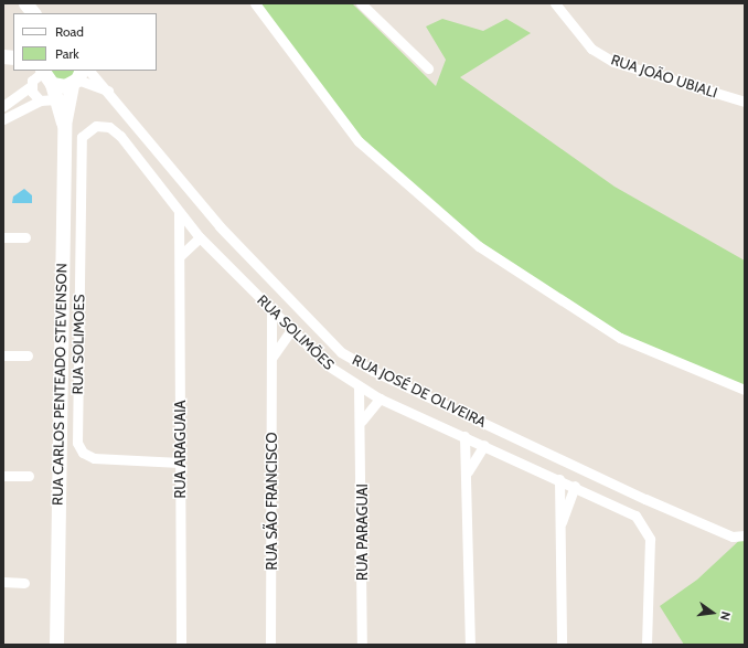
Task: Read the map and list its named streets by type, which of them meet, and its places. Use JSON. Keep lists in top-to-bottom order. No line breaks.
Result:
{"streets":{"street":["RUA JOÃO UBIALI","RUA SOLIMÕES","RUA SOLIMOES","RUA CARLOS PENTEADO STEVENSON","RUA JOSÉ DE OLIVEIRA","RUA ARAGUAIA","RUA SÃO FRANCISCO","RUA PARAGUAI"]},"crossings":[["RUA SOLIMÕES","RUA SOLIMOES"],["RUA SOLIMÕES","RUA ARAGUAIA"],["RUA SOLIMÕES","RUA SÃO FRANCISCO"],["RUA SOLIMÕES","RUA PARAGUAI"],["RUA SOLIMOES","RUA ARAGUAIA"]],"legend":["Road","Park"],"north":"right"}
